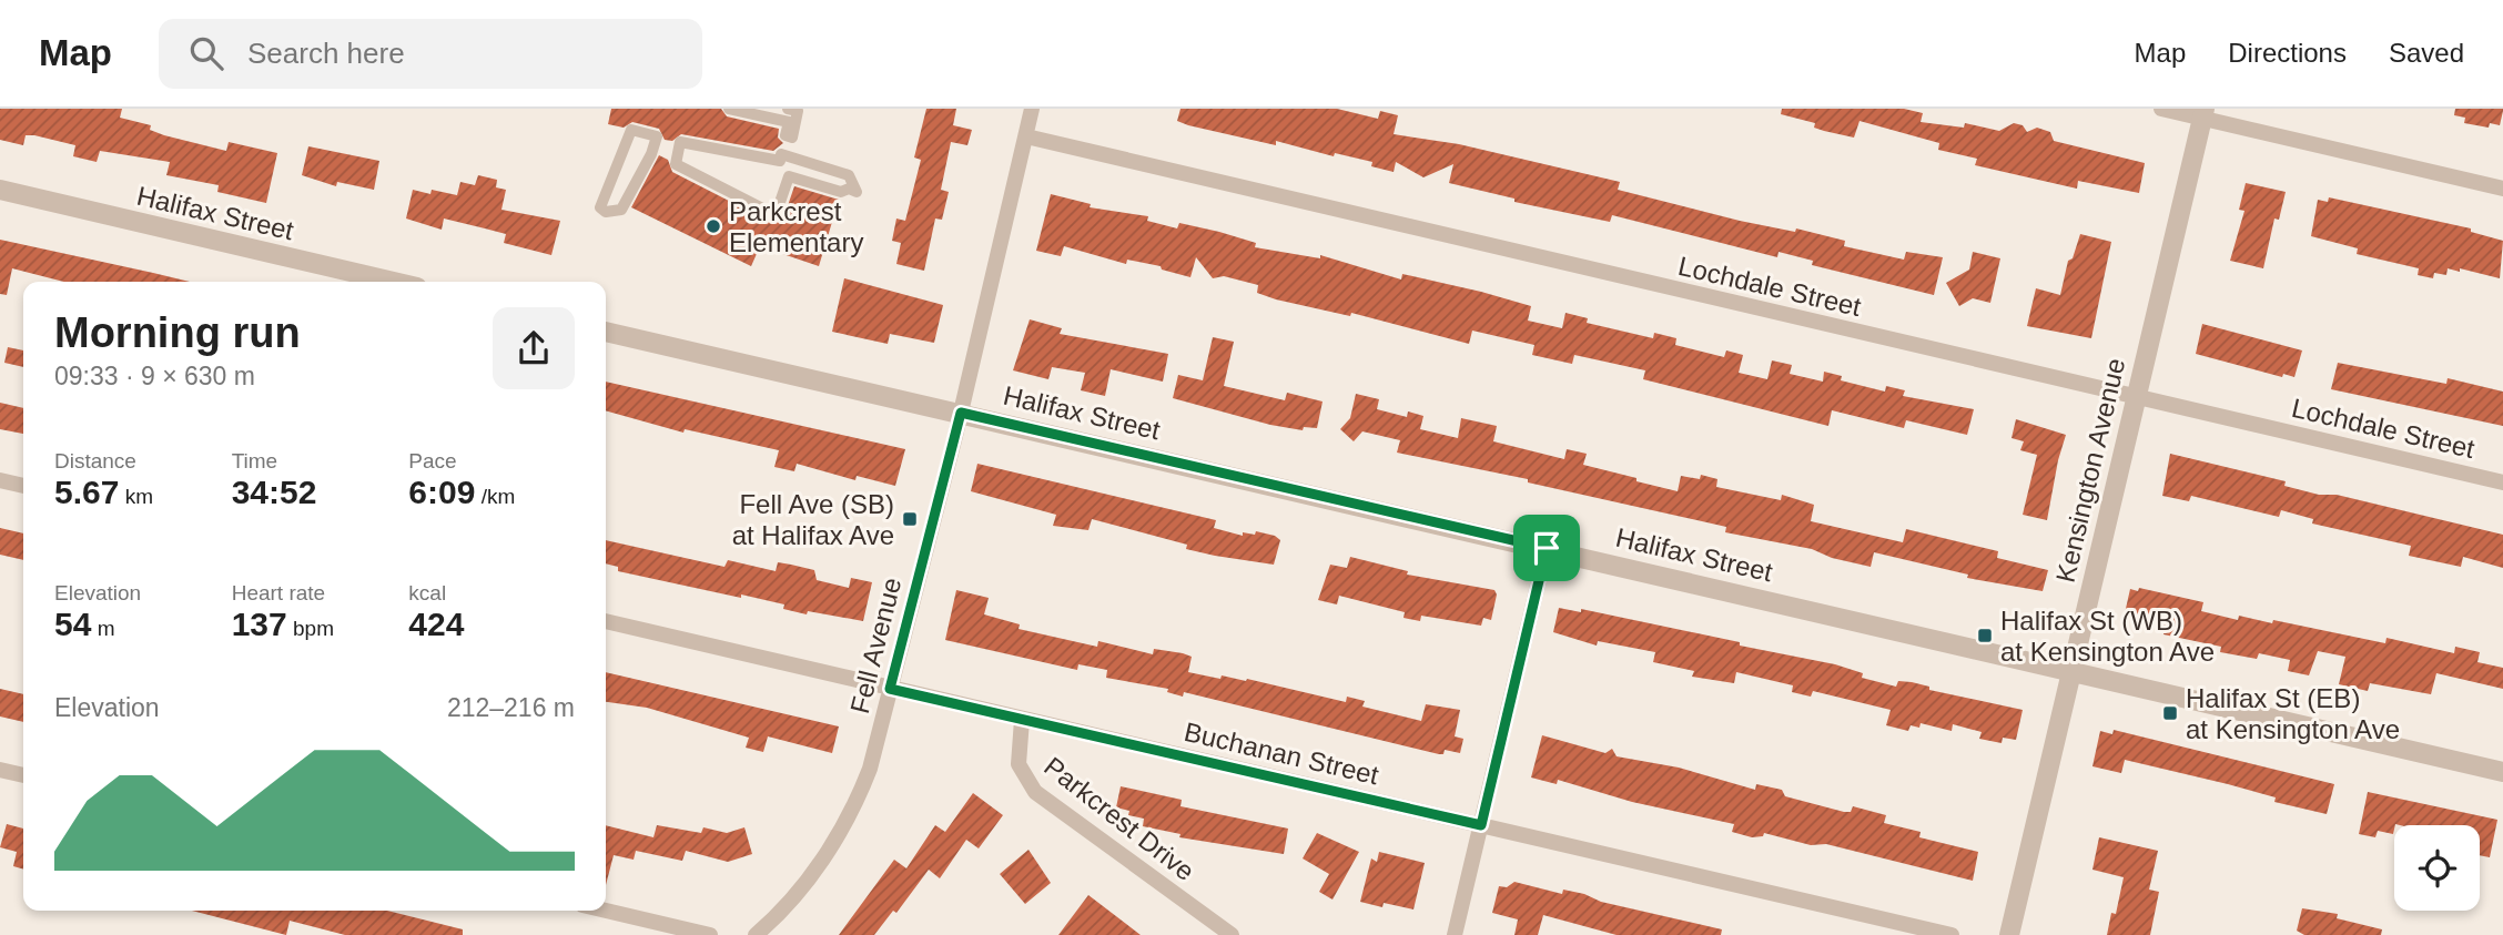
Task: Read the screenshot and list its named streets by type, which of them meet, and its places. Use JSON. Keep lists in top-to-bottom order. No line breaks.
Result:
{"streets":{"street":["Halifax Street","Lochdale Street","Kensington Avenue","Fell Avenue","Buchanan Street","Parkcrest Drive"]},"crossings":[["Halifax Street","Kensington Avenue"],["Halifax Street","Fell Avenue"],["Lochdale Street","Kensington Avenue"],["Lochdale Street","Fell Avenue"],["Fell Avenue","Buchanan Street"],["Buchanan Street","Parkcrest Drive"]],"places":{"other":["Parkcrest Elementary"],"transit":["Fell Ave (SB) at Halifax Ave","Halifax St (WB) at Kensington Ave","Halifax St (EB) at Kensington Ave"]},"page":{"header":"Map","search":"Search here","nav":["Map","Directions","Saved"],"heading":["Morning run","09:33 · 9 × 630 m"],"stats":[["Distance","5.67 km"],["Time","34:52"],["Pace","6:09 /km"],["Elevation","54 m"],["Heart rate","137 bpm"],["kcal","424"]],"chart":["Elevation","212–216 m"]}}
